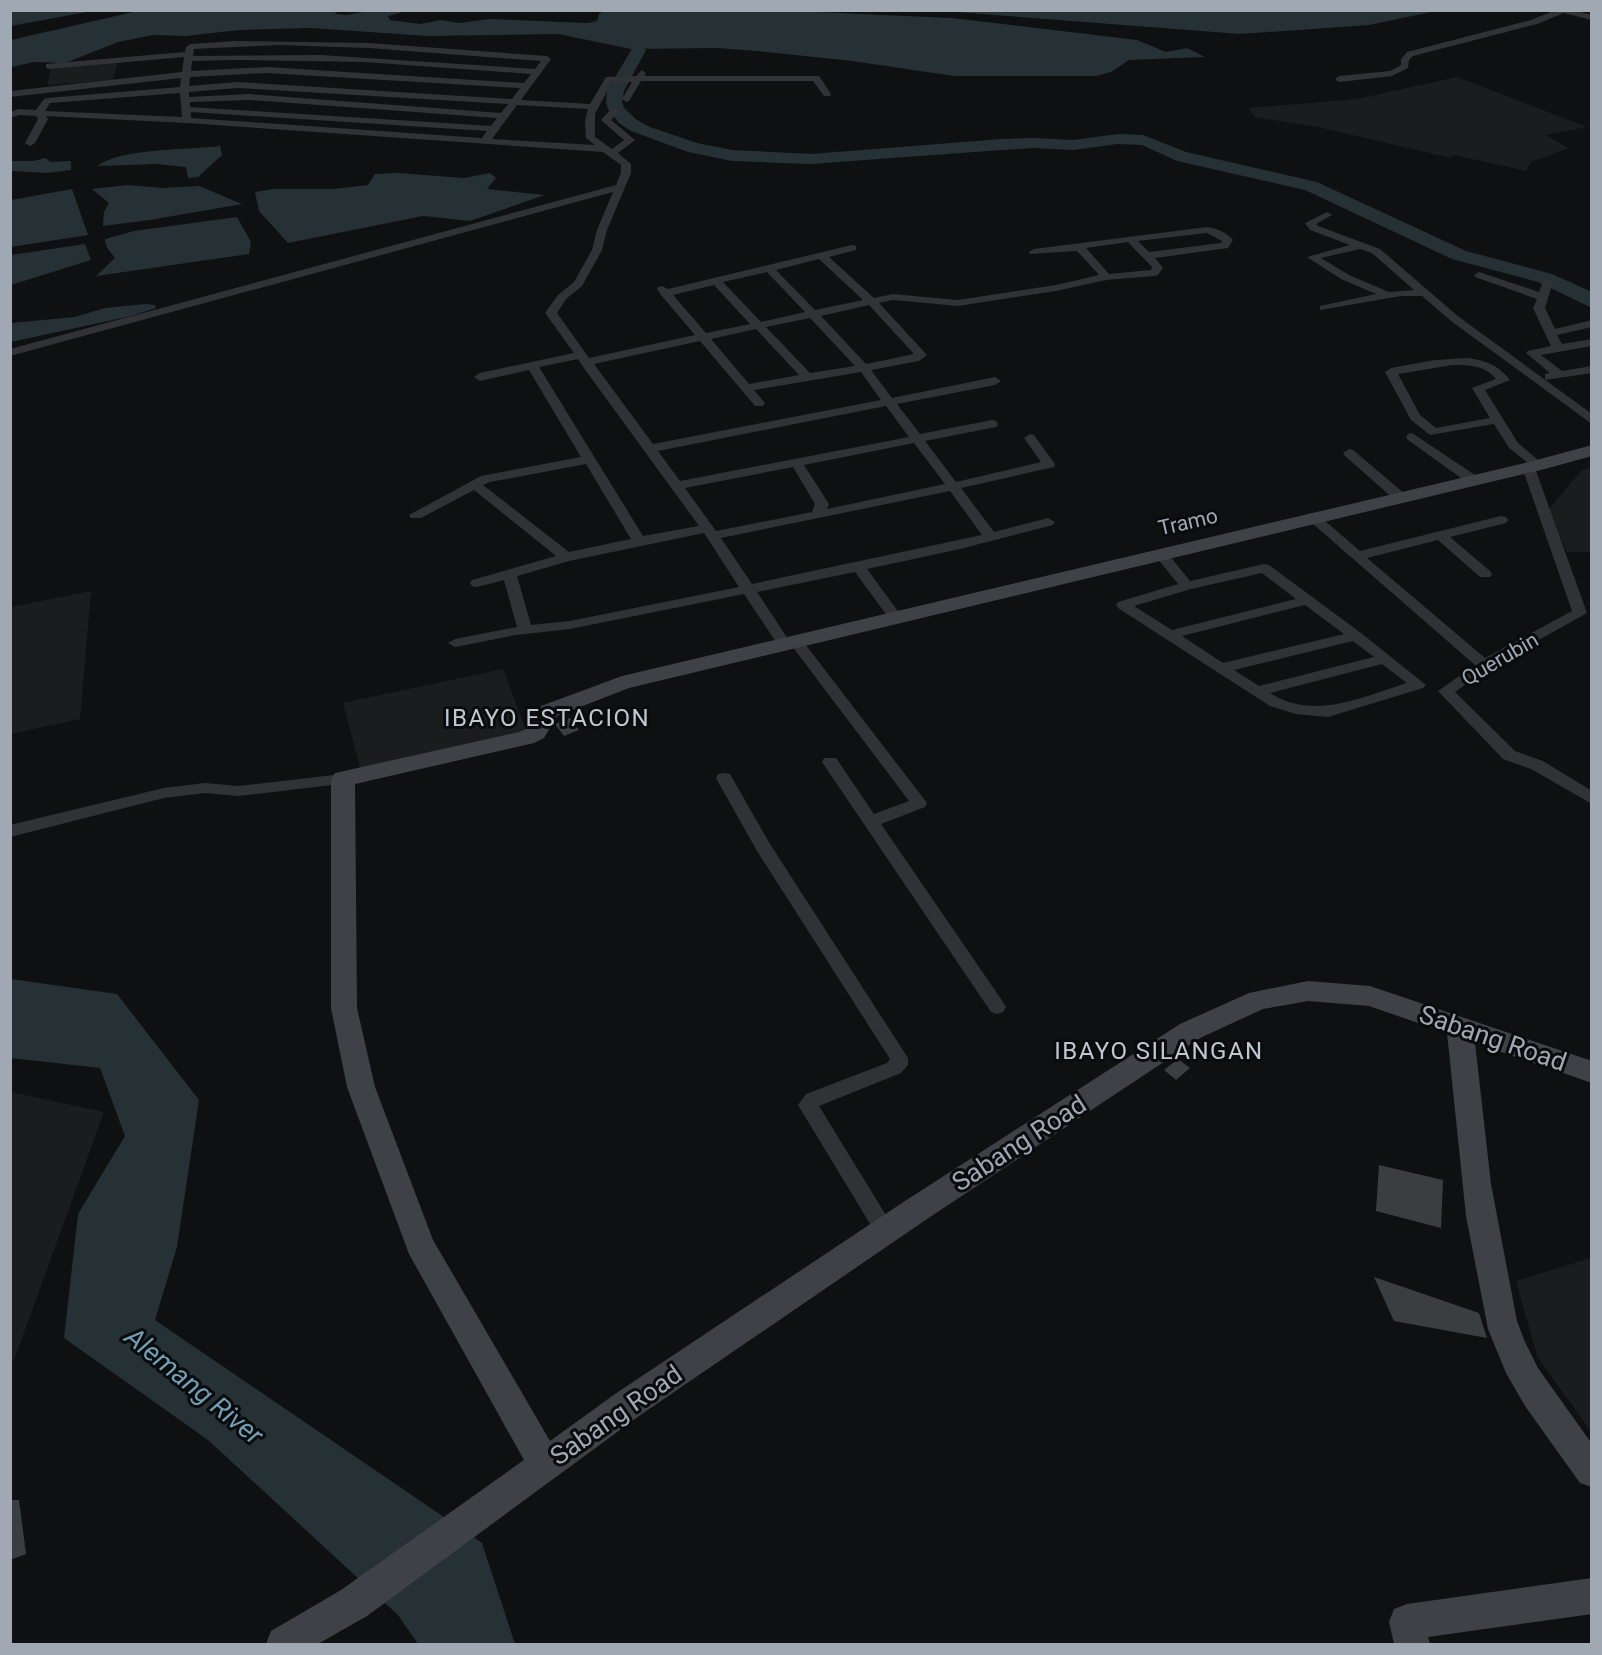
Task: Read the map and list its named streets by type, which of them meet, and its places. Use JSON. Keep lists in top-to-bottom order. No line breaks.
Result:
{"streets":{"street":["Tramo","Querubin","Sabang Road"]},"crossings":[["Tramo","Querubin"]],"districts":["IBAYO ESTACION","IBAYO SILANGAN"],"water":["Alemang River"]}
